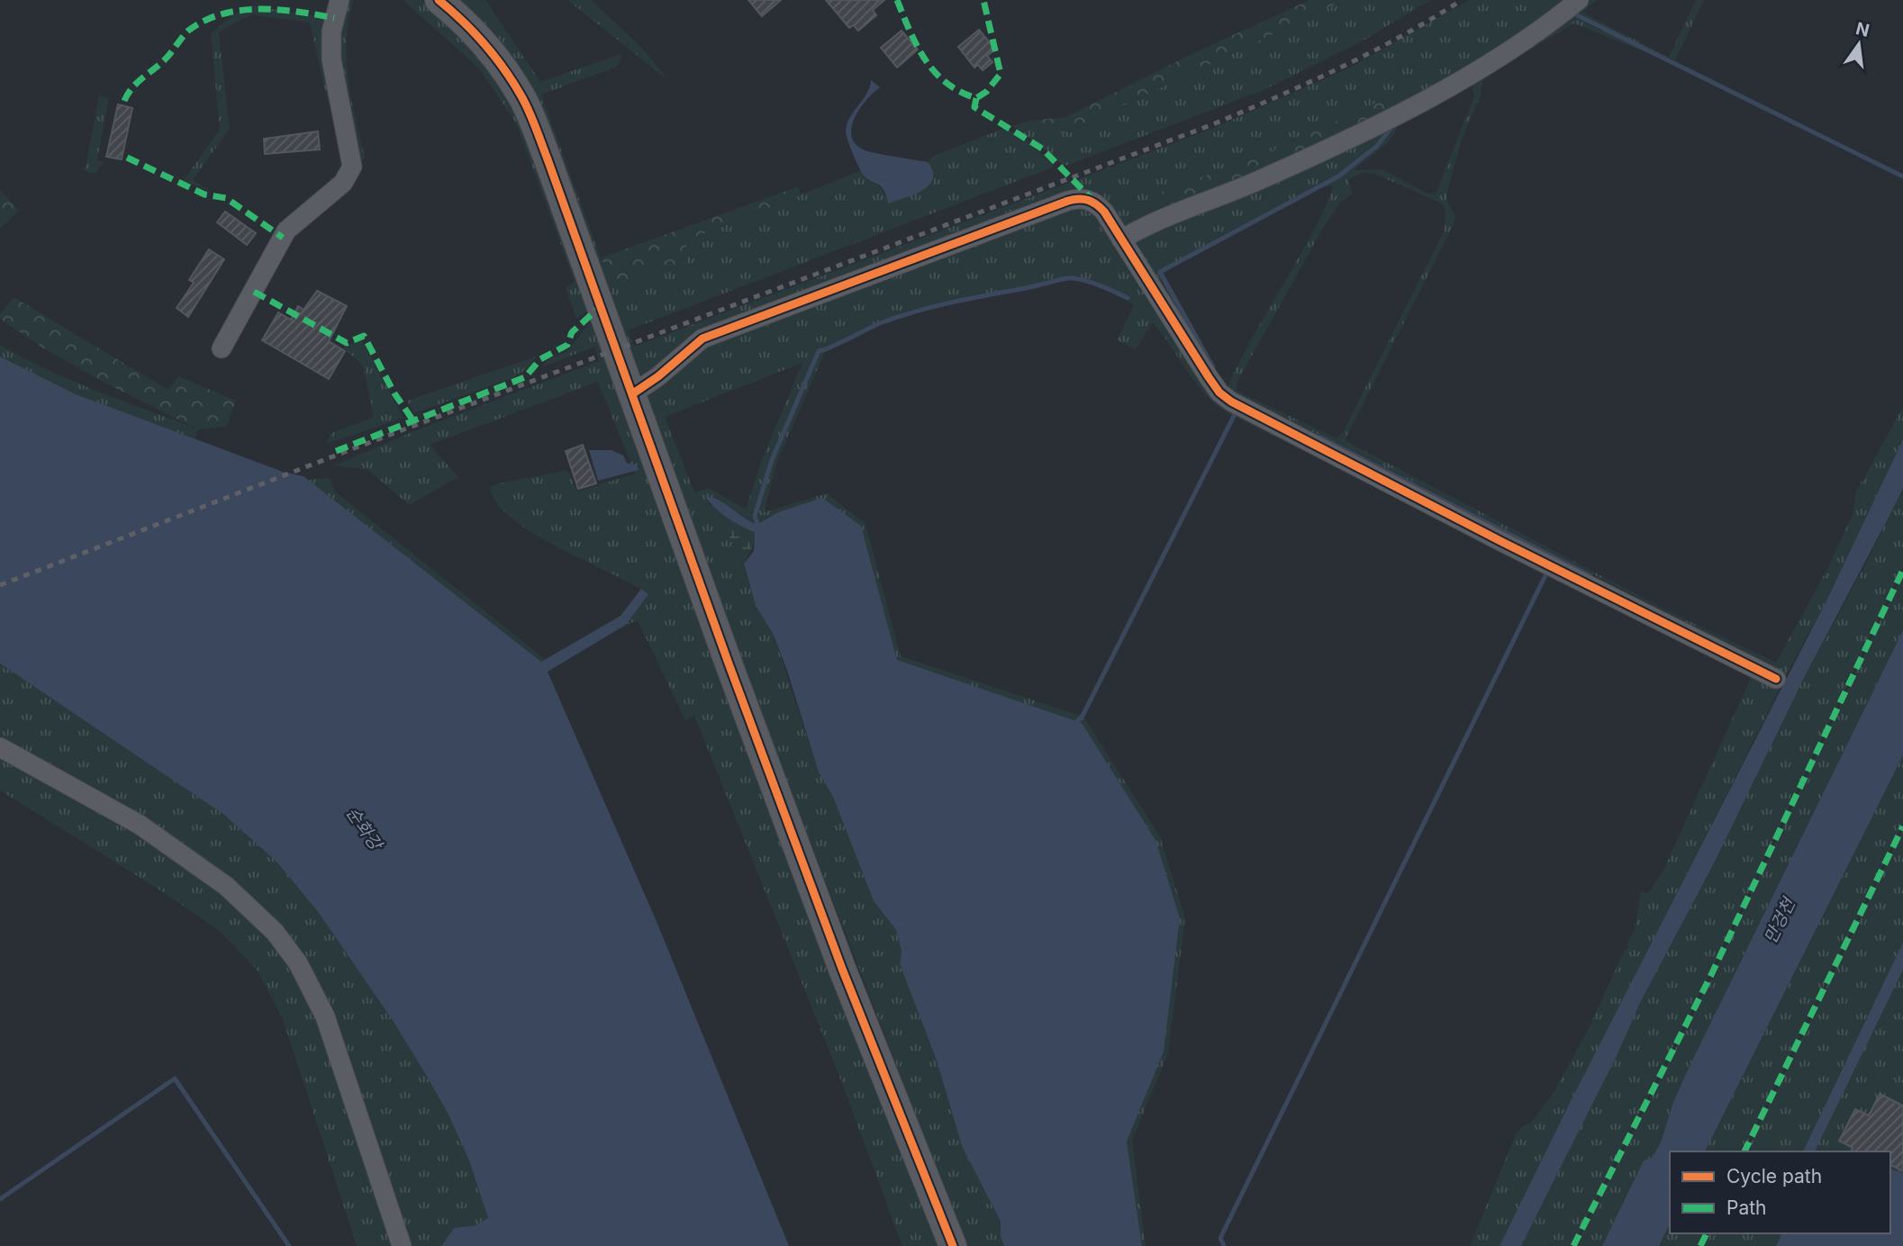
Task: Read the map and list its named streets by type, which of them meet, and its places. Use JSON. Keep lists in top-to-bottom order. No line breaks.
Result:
{"water":["순화강","만겅천"],"legend":["Cycle path","Path"],"north":"top"}
